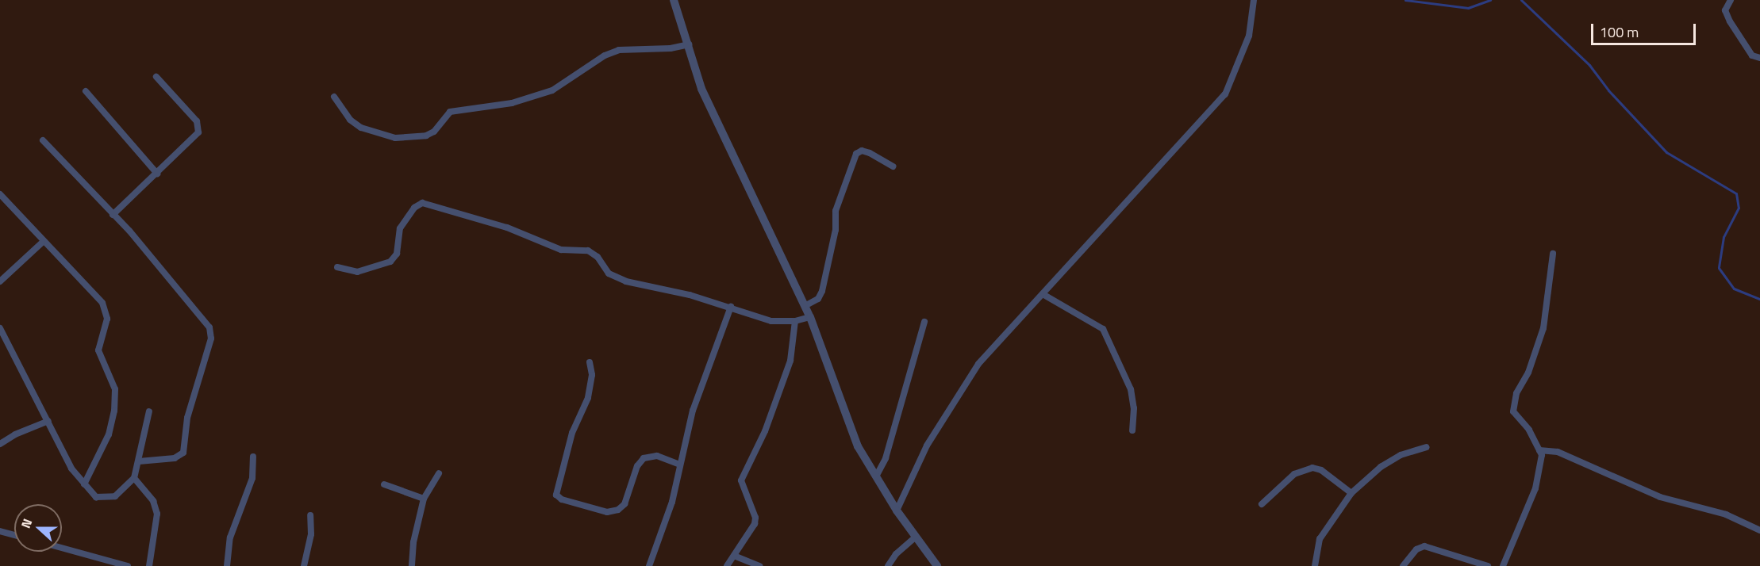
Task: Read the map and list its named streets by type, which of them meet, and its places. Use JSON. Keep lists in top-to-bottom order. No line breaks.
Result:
{"scale_bar":"100 m","north":"left"}
